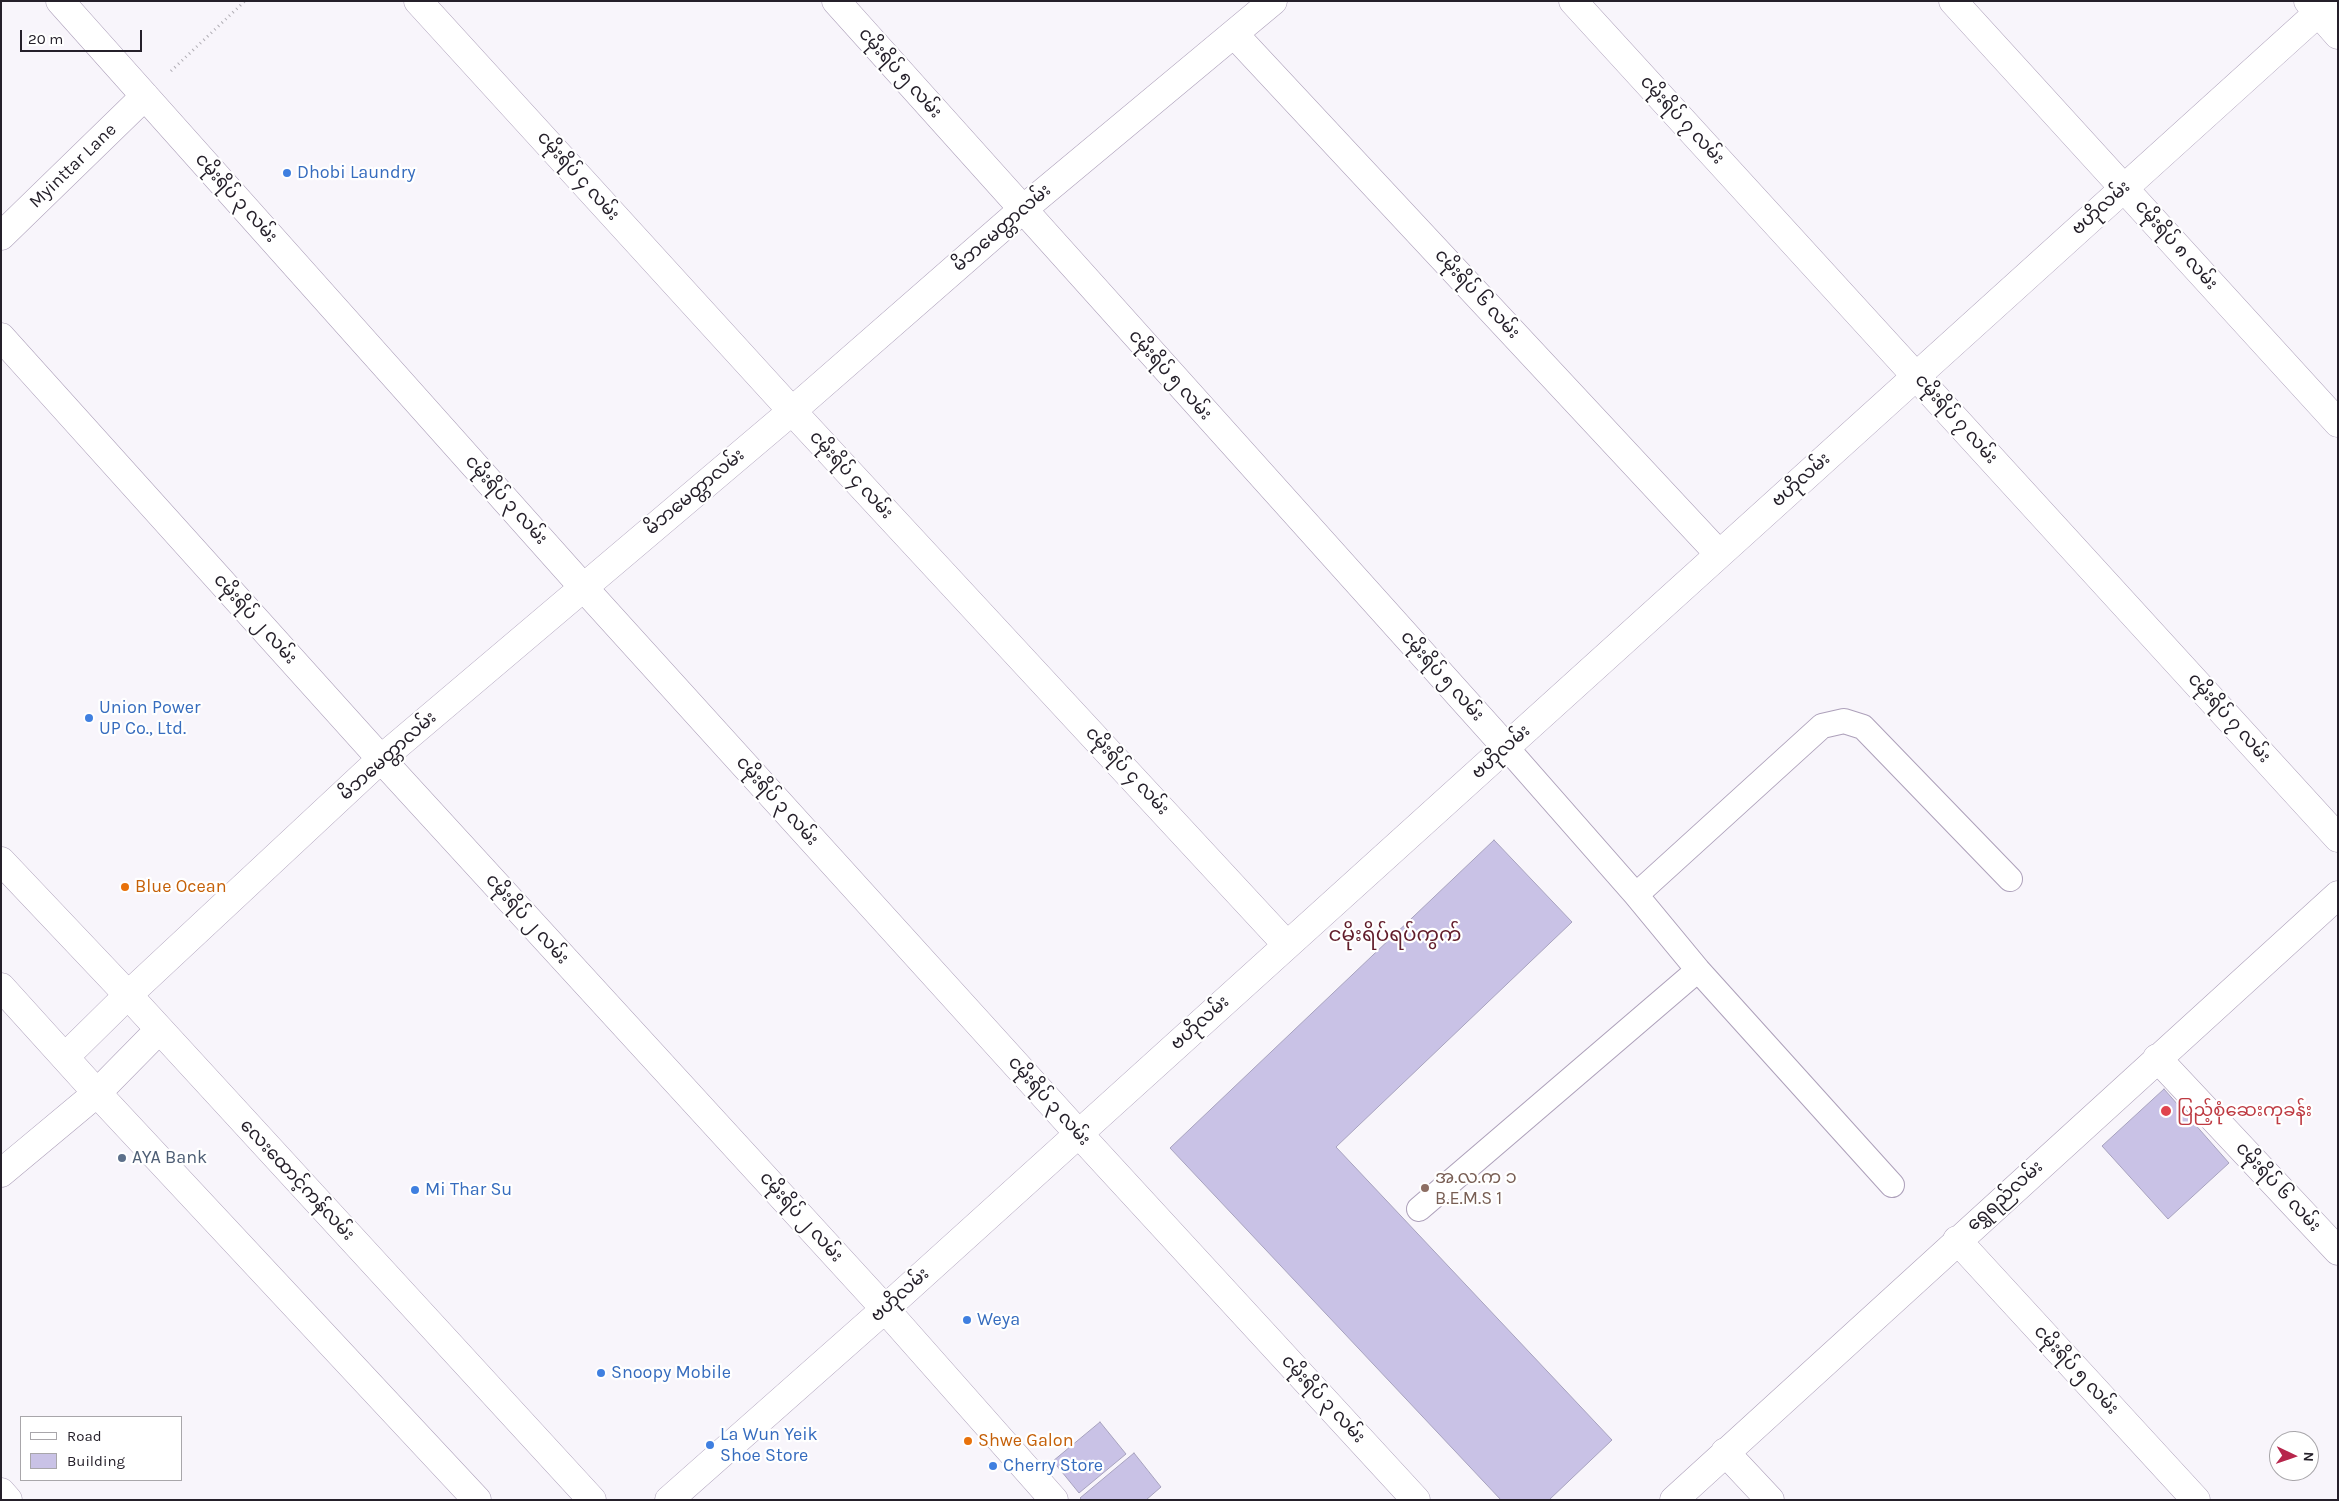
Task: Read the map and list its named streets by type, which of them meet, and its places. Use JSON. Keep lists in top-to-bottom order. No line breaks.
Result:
{"streets":{"street":["ငမိုးရိပ် ၅ လမ်း","ငမိုးရိပ် ၇ လမ်း","Myinttar Lane","ငမိုးရိပ် ၄ လမ်း","ငမိုးရိပ် ၃ လမ်း","ဗဟိုလမ်း","မိဘမေတ္တာလမ်း","ငမိုးရိပ် ၈ လမ်း","ငမိုးရိပ် ၆ လမ်း","ငမိုးရိပ် ၂ လမ်း","လေးထောင့်ကန်လမ်း","ရွှေရည်လမ်း"]},"crossings":[["ငမိုးရိပ် ၅ လမ်း","ဗဟိုလမ်း"],["ငမိုးရိပ် ၅ လမ်း","မိဘမေတ္တာလမ်း"],["ငမိုးရိပ် ၅ လမ်း","ရွှေရည်လမ်း"],["ငမိုးရိပ် ၇ လမ်း","ဗဟိုလမ်း"],["Myinttar Lane","ငမိုးရိပ် ၃ လမ်း"],["ငမိုးရိပ် ၄ လမ်း","ဗဟိုလမ်း"],["ငမိုးရိပ် ၄ လမ်း","မိဘမေတ္တာလမ်း"],["ငမိုးရိပ် ၃ လမ်း","ဗဟိုလမ်း"],["ငမိုးရိပ် ၃ လမ်း","မိဘမေတ္တာလမ်း"],["ဗဟိုလမ်း","ငမိုးရိပ် ၈ လမ်း"],["ဗဟိုလမ်း","ငမိုးရိပ် ၆ လမ်း"],["ဗဟိုလမ်း","ငမိုးရိပ် ၂ လမ်း"],["မိဘမေတ္တာလမ်း","ငမိုးရိပ် ၆ လမ်း"],["မိဘမေတ္တာလမ်း","ငမိုးရိပ် ၂ လမ်း"],["မိဘမေတ္တာလမ်း","လေးထောင့်ကန်လမ်း"],["ငမိုးရိပ် ၆ လမ်း","ရွှေရည်လမ်း"]],"districts":["ငမိုးရိပ်ရပ်ကွက်"],"places":["Dhobi Laundry","Union Power UP Co., Ltd.","Blue Ocean","ပြည့်စုံဆေးကုခန်း","AYA Bank","အ.လ.က ၁ B.E.M.S 1","Mi Thar Su","Weya","Snoopy Mobile","Shwe Galon","La Wun Yeik Shoe Store","Cherry Store"],"legend":["Road","Building"],"scale_bar":"20 m","north":"right"}
